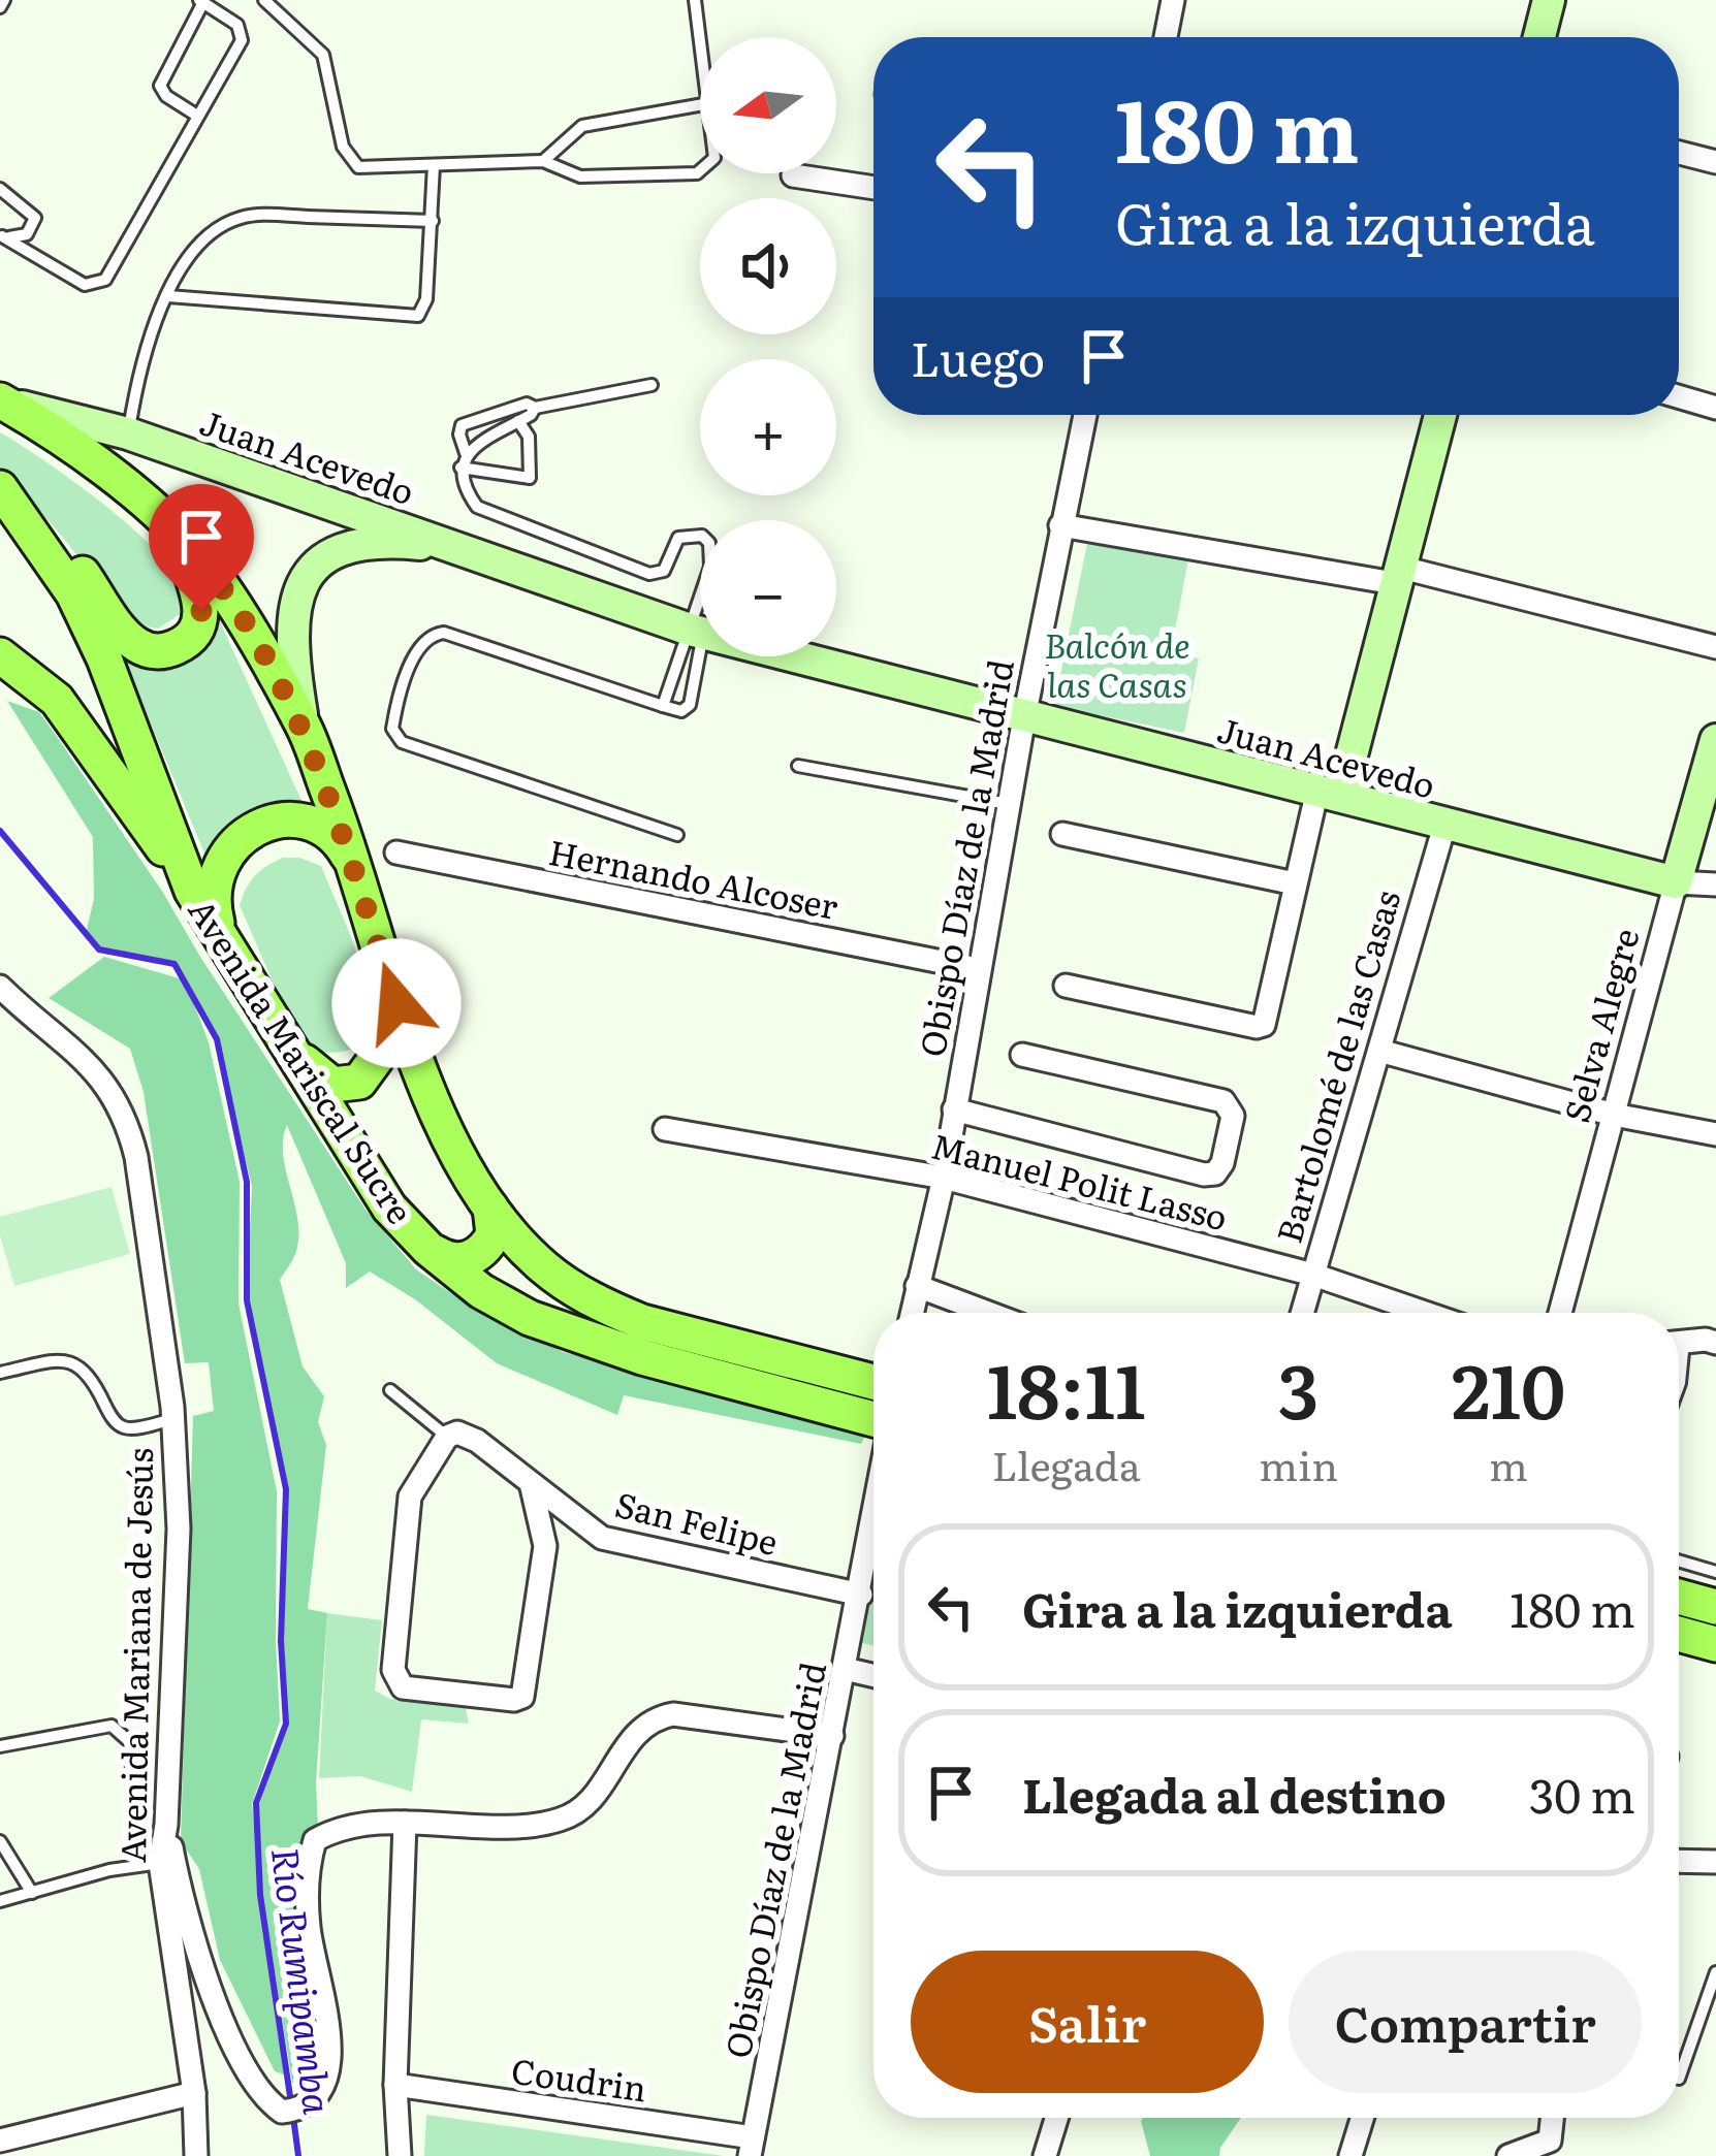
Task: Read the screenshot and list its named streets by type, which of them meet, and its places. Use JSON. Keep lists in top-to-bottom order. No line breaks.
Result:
{"streets":{"main road":["Avenida Mariscal Sucre"],"street":["Juan Acevedo","Obispo Díaz de la Madrid","Hernando Alcoser","Selva Alegre","Bartolomé de las Casas","Manuel Polit Lasso","San Felipe","Avenida Mariana de Jesús","Coudrin"]},"crossings":[["Juan Acevedo","Obispo Díaz de la Madrid"],["Juan Acevedo","Selva Alegre"],["Juan Acevedo","Bartolomé de las Casas"],["Obispo Díaz de la Madrid","Hernando Alcoser"],["Obispo Díaz de la Madrid","Manuel Polit Lasso"],["Obispo Díaz de la Madrid","San Felipe"],["Obispo Díaz de la Madrid","Coudrin"],["Bartolomé de las Casas","Manuel Polit Lasso"]],"water":["Río Rumipamba"],"parks":["Balcón de las Casas"],"north":"left","page":{"map_buttons":["+","−"],"turn":["180 m","Gira a la izquierda"],"then":"Luego","eta":["18:11","Llegada","3","min","210","m"],"list":[{"name":"Gira a la izquierda","value":"180 m"},{"name":"Llegada al destino","value":"30 m"}],"buttons":["Salir","Compartir"]}}
